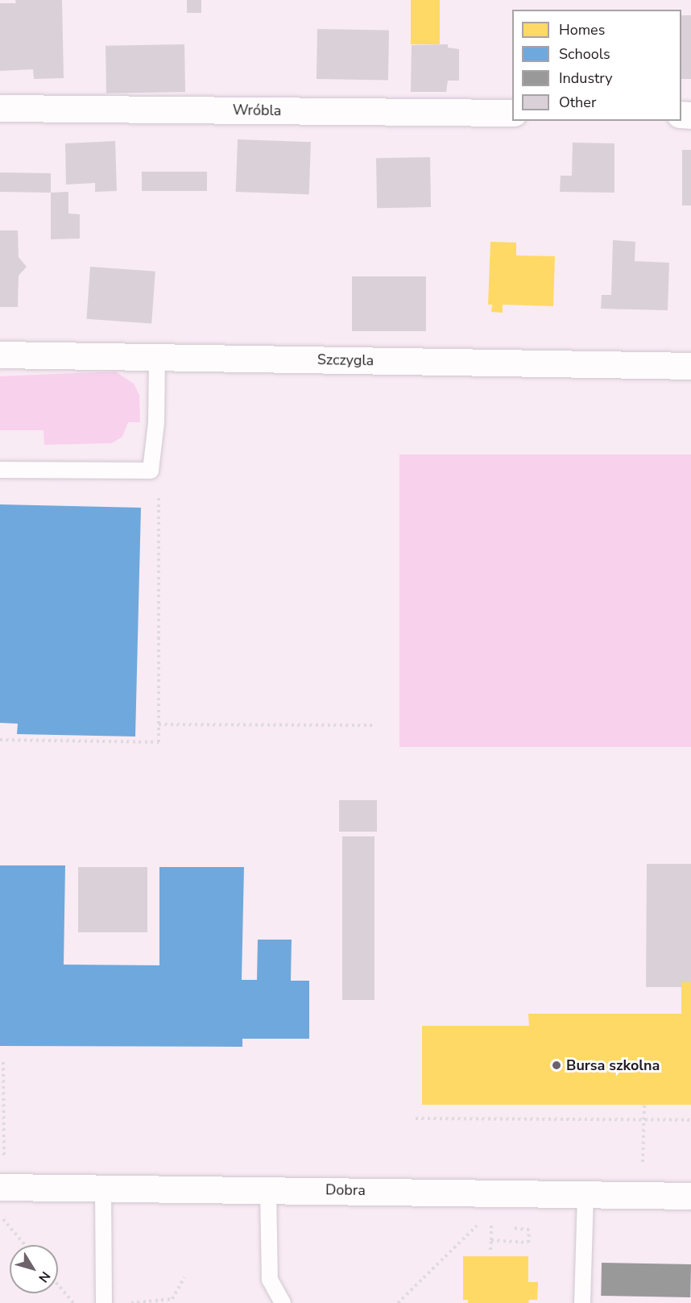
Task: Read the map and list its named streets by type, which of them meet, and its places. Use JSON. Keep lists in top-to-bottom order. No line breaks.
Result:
{"streets":{"street":["Wróbla","Szczygla","Dobra"]},"places":["Bursa szkolna"],"legend":["Homes","Schools","Industry","Other"],"north":"bottom right"}
